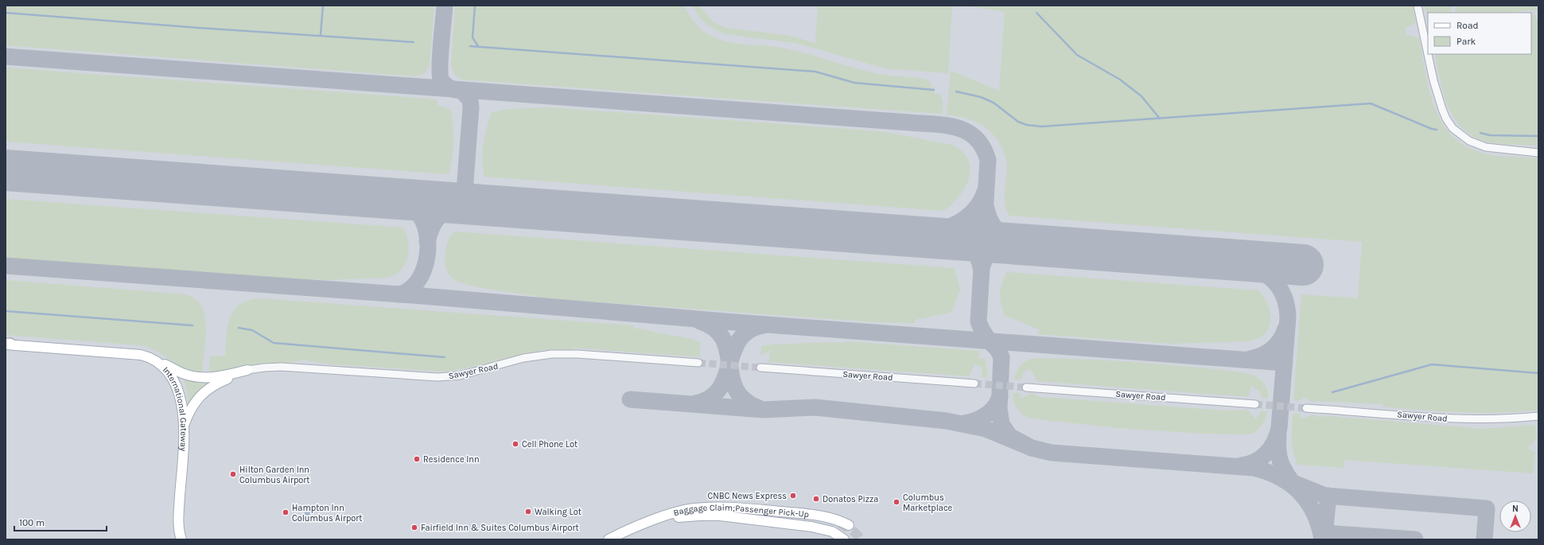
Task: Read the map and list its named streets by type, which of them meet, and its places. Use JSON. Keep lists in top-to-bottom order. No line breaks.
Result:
{"streets":{"main road":["International Gateway","Baggage Claim;Passenger Pick-Up"],"street":["Sawyer Road"]},"places":["Cell Phone Lot","Residence Inn","Hilton Garden Inn Columbus Airport","CNBC News Express","Donatos Pizza","Columbus Marketplace","Walking Lot","Hampton Inn Columbus Airport","Fairfield Inn & Suites Columbus Airport"],"legend":["Road","Park"],"scale_bar":"100 m","north":"top"}
